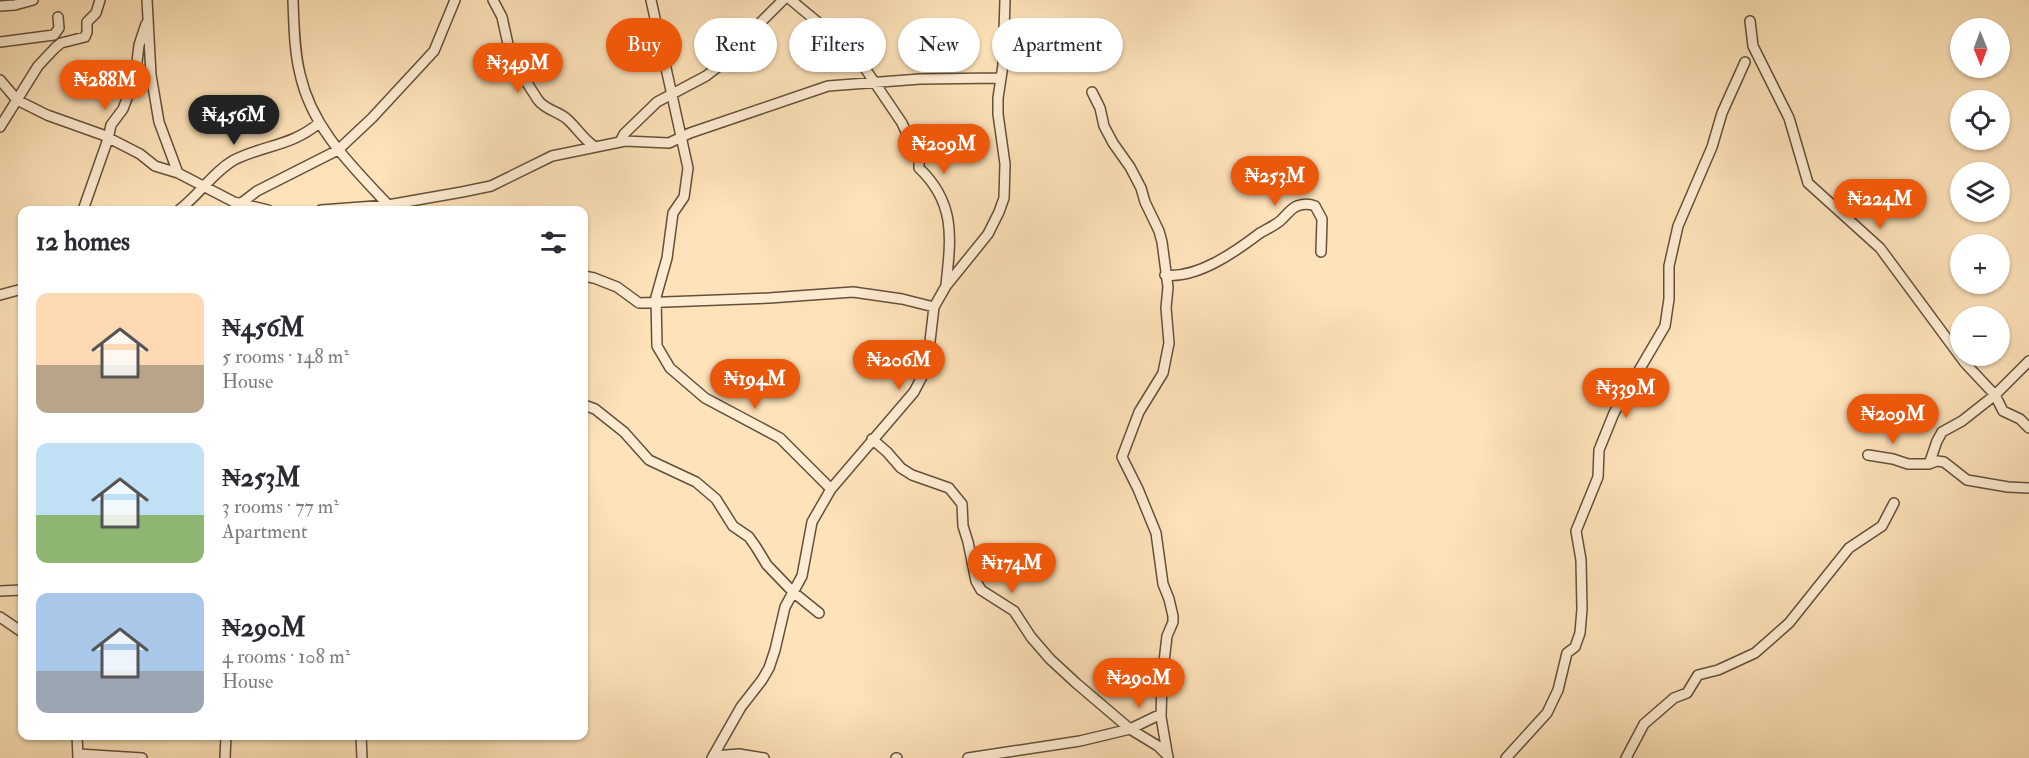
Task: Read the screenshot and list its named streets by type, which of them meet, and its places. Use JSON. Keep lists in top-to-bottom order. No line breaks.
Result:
{"north":"bottom","page":{"map_buttons":["+","−"],"chip":["Buy","Rent","Filters","New","Apartment"],"price":["₦349M","₦288M","₦456M","₦209M","₦253M","₦224M","₦206M","₦194M","₦339M","₦209M","₦174M","₦290M"],"heading":"12 homes","list":[{"name":"₦456M","note":"5 rooms · 148 m² · House"},{"name":"₦253M","note":"3 rooms · 77 m² · Apartment"},{"name":"₦290M","note":"4 rooms · 108 m² · House"}]}}
